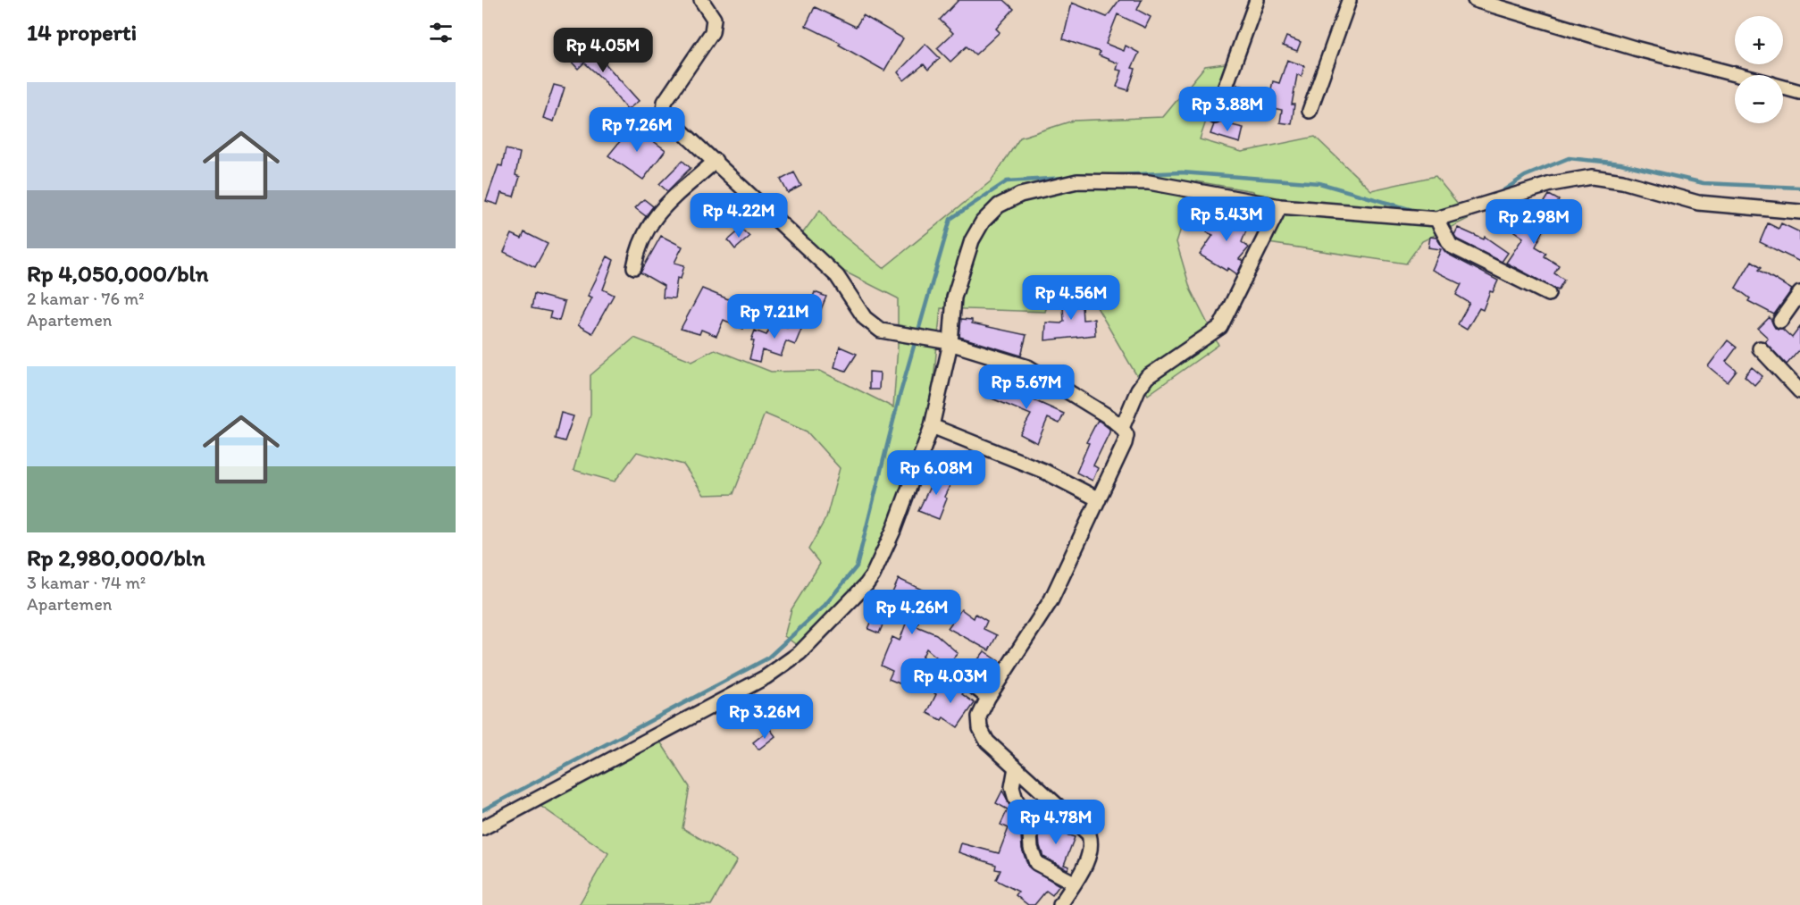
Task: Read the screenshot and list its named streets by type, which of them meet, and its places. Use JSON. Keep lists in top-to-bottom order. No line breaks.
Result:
{"page":{"heading":"14 properti","map_buttons":["+","−"],"price":["Rp 4.05M","Rp 3.88M","Rp 7.26M","Rp 4.22M","Rp 5.43M","Rp 2.98M","Rp 4.56M","Rp 7.21M","Rp 5.67M","Rp 6.08M","Rp 4.26M","Rp 4.03M","Rp 3.26M","Rp 4.78M"],"list":[{"name":"Rp 4,050,000/bln","note":"2 kamar · 76 m² · Apartemen"},{"name":"Rp 2,980,000/bln","note":"3 kamar · 74 m² · Apartemen"}]}}
